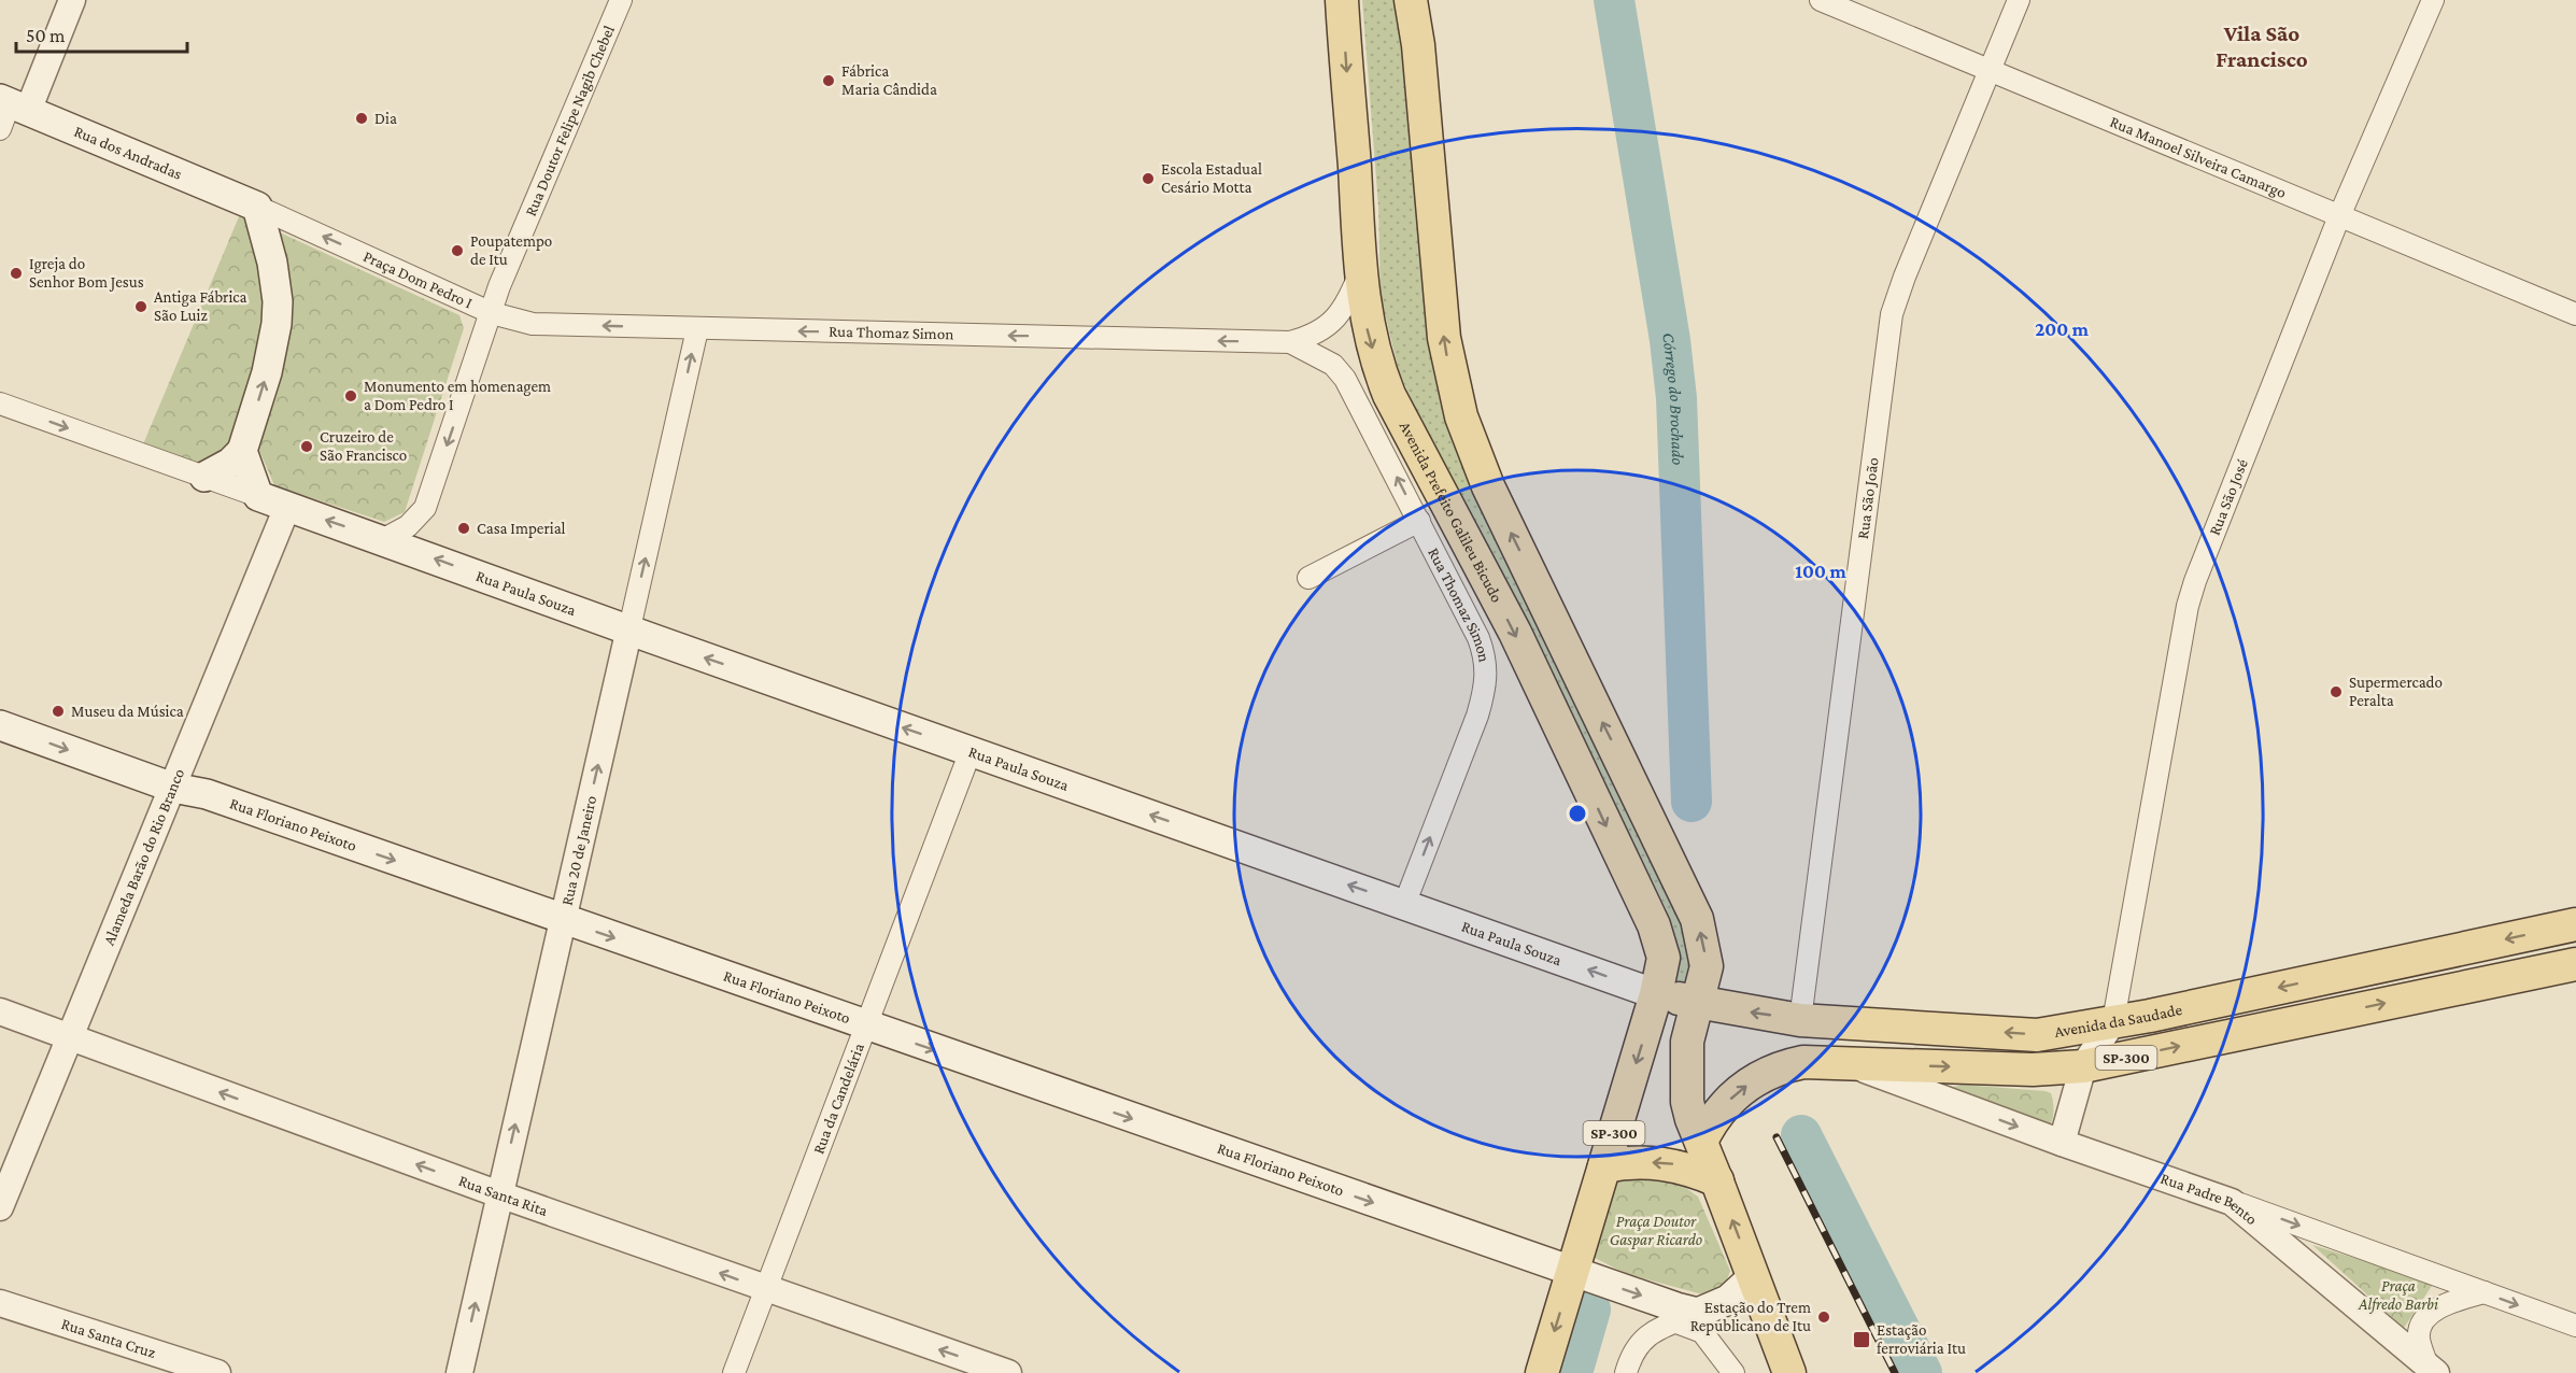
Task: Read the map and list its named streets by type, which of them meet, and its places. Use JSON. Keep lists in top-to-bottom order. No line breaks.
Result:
{"streets":{"main road":["Rua dos Andradas","Avenida Prefeito Galileu Bicudo","Rua Paula Souza","Rua Floriano Peixoto","Avenida da Saudade","SP-300"],"street":["Rua Doutor Felipe Nagib Chebel","Rua Manoel Silveira Camargo","Praça Dom Pedro I","Rua Thomaz Simon","Rua São José","Rua São João","Rua 20 de Janeiro","Alameda Barão do Rio Branco","Rua da Candelária","Rua Padre Bento","Rua Santa Rita","Rua Santa Cruz"]},"crossings":[["Rua Doutor Felipe Nagib Chebel","Praça Dom Pedro I"],["Rua Doutor Felipe Nagib Chebel","Rua Thomaz Simon"],["Rua dos Andradas","Praça Dom Pedro I"],["Rua Manoel Silveira Camargo","Rua São José"],["Rua Manoel Silveira Camargo","Rua São João"],["Praça Dom Pedro I","Rua Thomaz Simon"],["Rua Thomaz Simon","Avenida Prefeito Galileu Bicudo"],["Rua Thomaz Simon","Rua Paula Souza"],["Rua Thomaz Simon","Rua 20 de Janeiro"],["Rua São José","Avenida da Saudade"],["Rua São João","Avenida da Saudade"],["Avenida Prefeito Galileu Bicudo","Rua Paula Souza"],["Avenida Prefeito Galileu Bicudo","Avenida da Saudade"],["Avenida Prefeito Galileu Bicudo","SP-300"],["Rua Paula Souza","Rua 20 de Janeiro"],["Rua Paula Souza","Avenida da Saudade"],["Rua Paula Souza","SP-300"],["Rua Paula Souza","Rua da Candelária"],["Rua Floriano Peixoto","Rua 20 de Janeiro"],["Rua Floriano Peixoto","Alameda Barão do Rio Branco"],["Rua Floriano Peixoto","SP-300"],["Rua Floriano Peixoto","Rua da Candelária"],["Rua 20 de Janeiro","Rua Santa Rita"],["Alameda Barão do Rio Branco","Rua Santa Rita"],["Avenida da Saudade","SP-300"],["SP-300","Rua Padre Bento"],["Rua da Candelária","Rua Santa Rita"]],"one_way":["Praça Dom Pedro I","Rua Paula Souza","Rua Floriano Peixoto","Rua 20 de Janeiro","Rua Santa Rita"],"districts":["Vila São Francisco"],"water":["Córrego do Brochado"],"parks":["Praça Doutor Gaspar Ricardo","Praça Alfredo Barbi"],"places":{"other":["Fábrica Maria Cândida","Dia","Escola Estadual Cesário Motta","Poupatempo de Itu","Igreja do Senhor Bom Jesus","Antiga Fábrica São Luiz","Monumento em homenagem a Dom Pedro I","Cruzeiro de São Francisco","Casa Imperial","Supermercado Peralta","Museu da Música","Estação do Trem Republicano de Itu"],"transit":["Estação ferroviária Itu"]},"scale_bar":"50 m","rings":["200 m","100 m"]}
